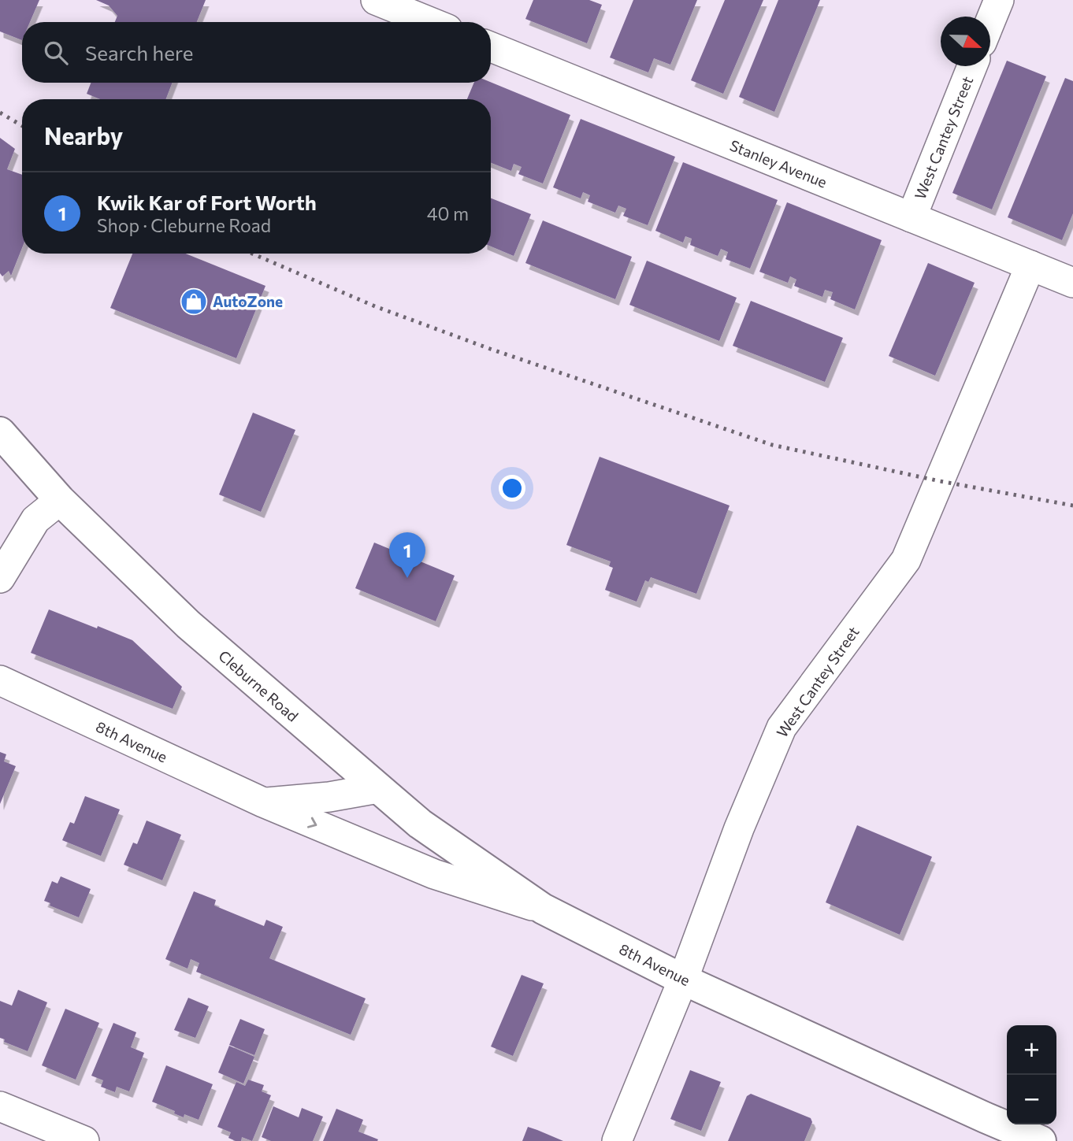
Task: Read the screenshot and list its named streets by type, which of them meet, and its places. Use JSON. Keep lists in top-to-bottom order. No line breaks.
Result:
{"streets":{"main road":["Cleburne Road","8th Avenue"],"street":["West Cantey Street","Stanley Avenue"]},"crossings":[["West Cantey Street","Stanley Avenue"],["West Cantey Street","8th Avenue"],["Cleburne Road","8th Avenue"]],"places":{"shop":["AutoZone"]},"north":"right","page":{"search":"Search here","heading":"Nearby","list":[{"mark":"1","name":"Kwik Kar of Fort Worth","note":"Shop · Cleburne Road","value":"40 m"}],"pins":"1","map_buttons":["+","−"]}}
